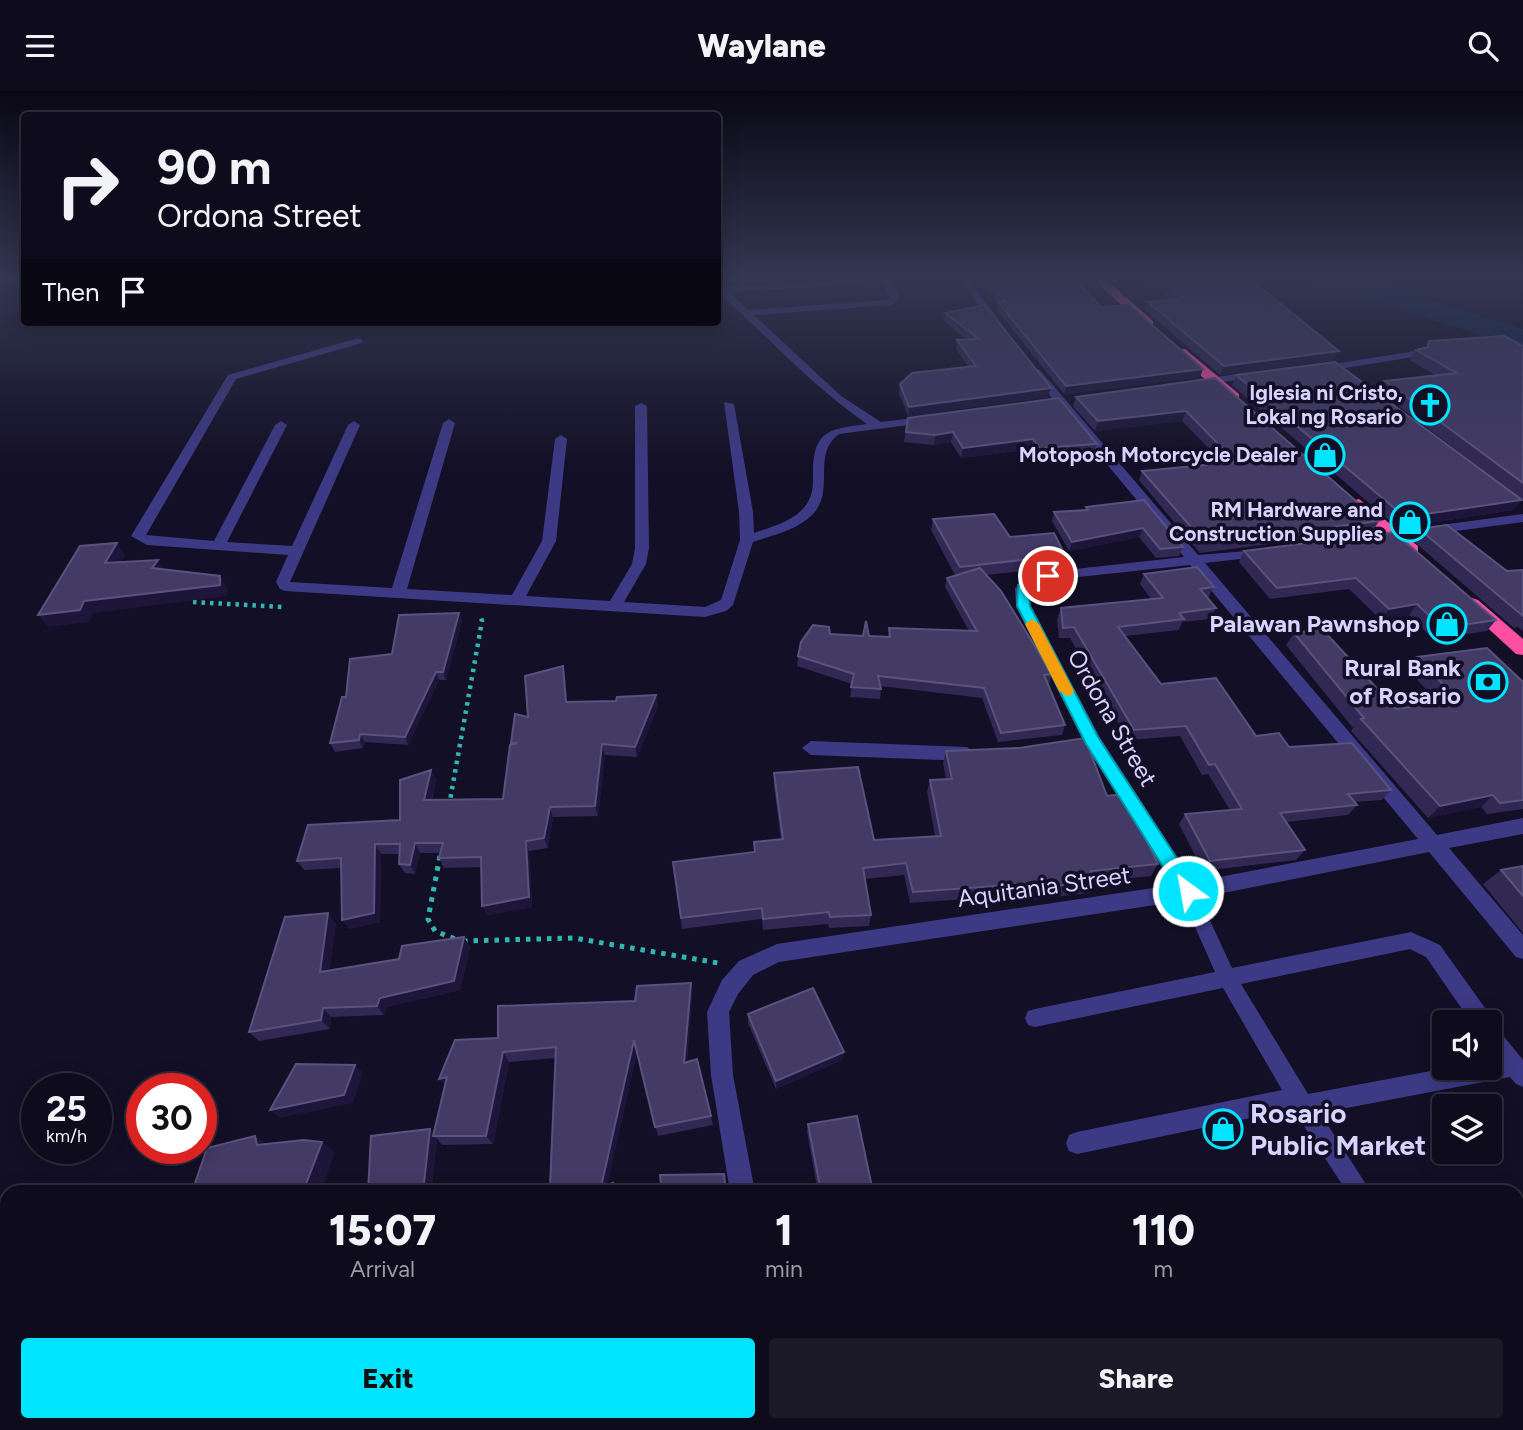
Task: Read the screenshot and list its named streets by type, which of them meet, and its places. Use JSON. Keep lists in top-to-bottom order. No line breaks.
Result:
{"streets":{"street":["Ordona Street","Aquitania Street"]},"crossings":[["Ordona Street","Aquitania Street"]],"places":{"church":["Iglesia ni Cristo, Lokal ng Rosario"],"shop":["Motoposh Motorcycle Dealer","RM Hardware and Construction Supplies","Palawan Pawnshop","Rosario Public Market"],"bank":["Rural Bank of Rosario"]},"page":{"header":"Waylane","turn":["90 m","Ordona Street"],"then":"Then","speed":"25 km/h","limit":"30","eta":["15:07","Arrival","1","min","110","m"],"buttons":["Exit","Share"]}}
